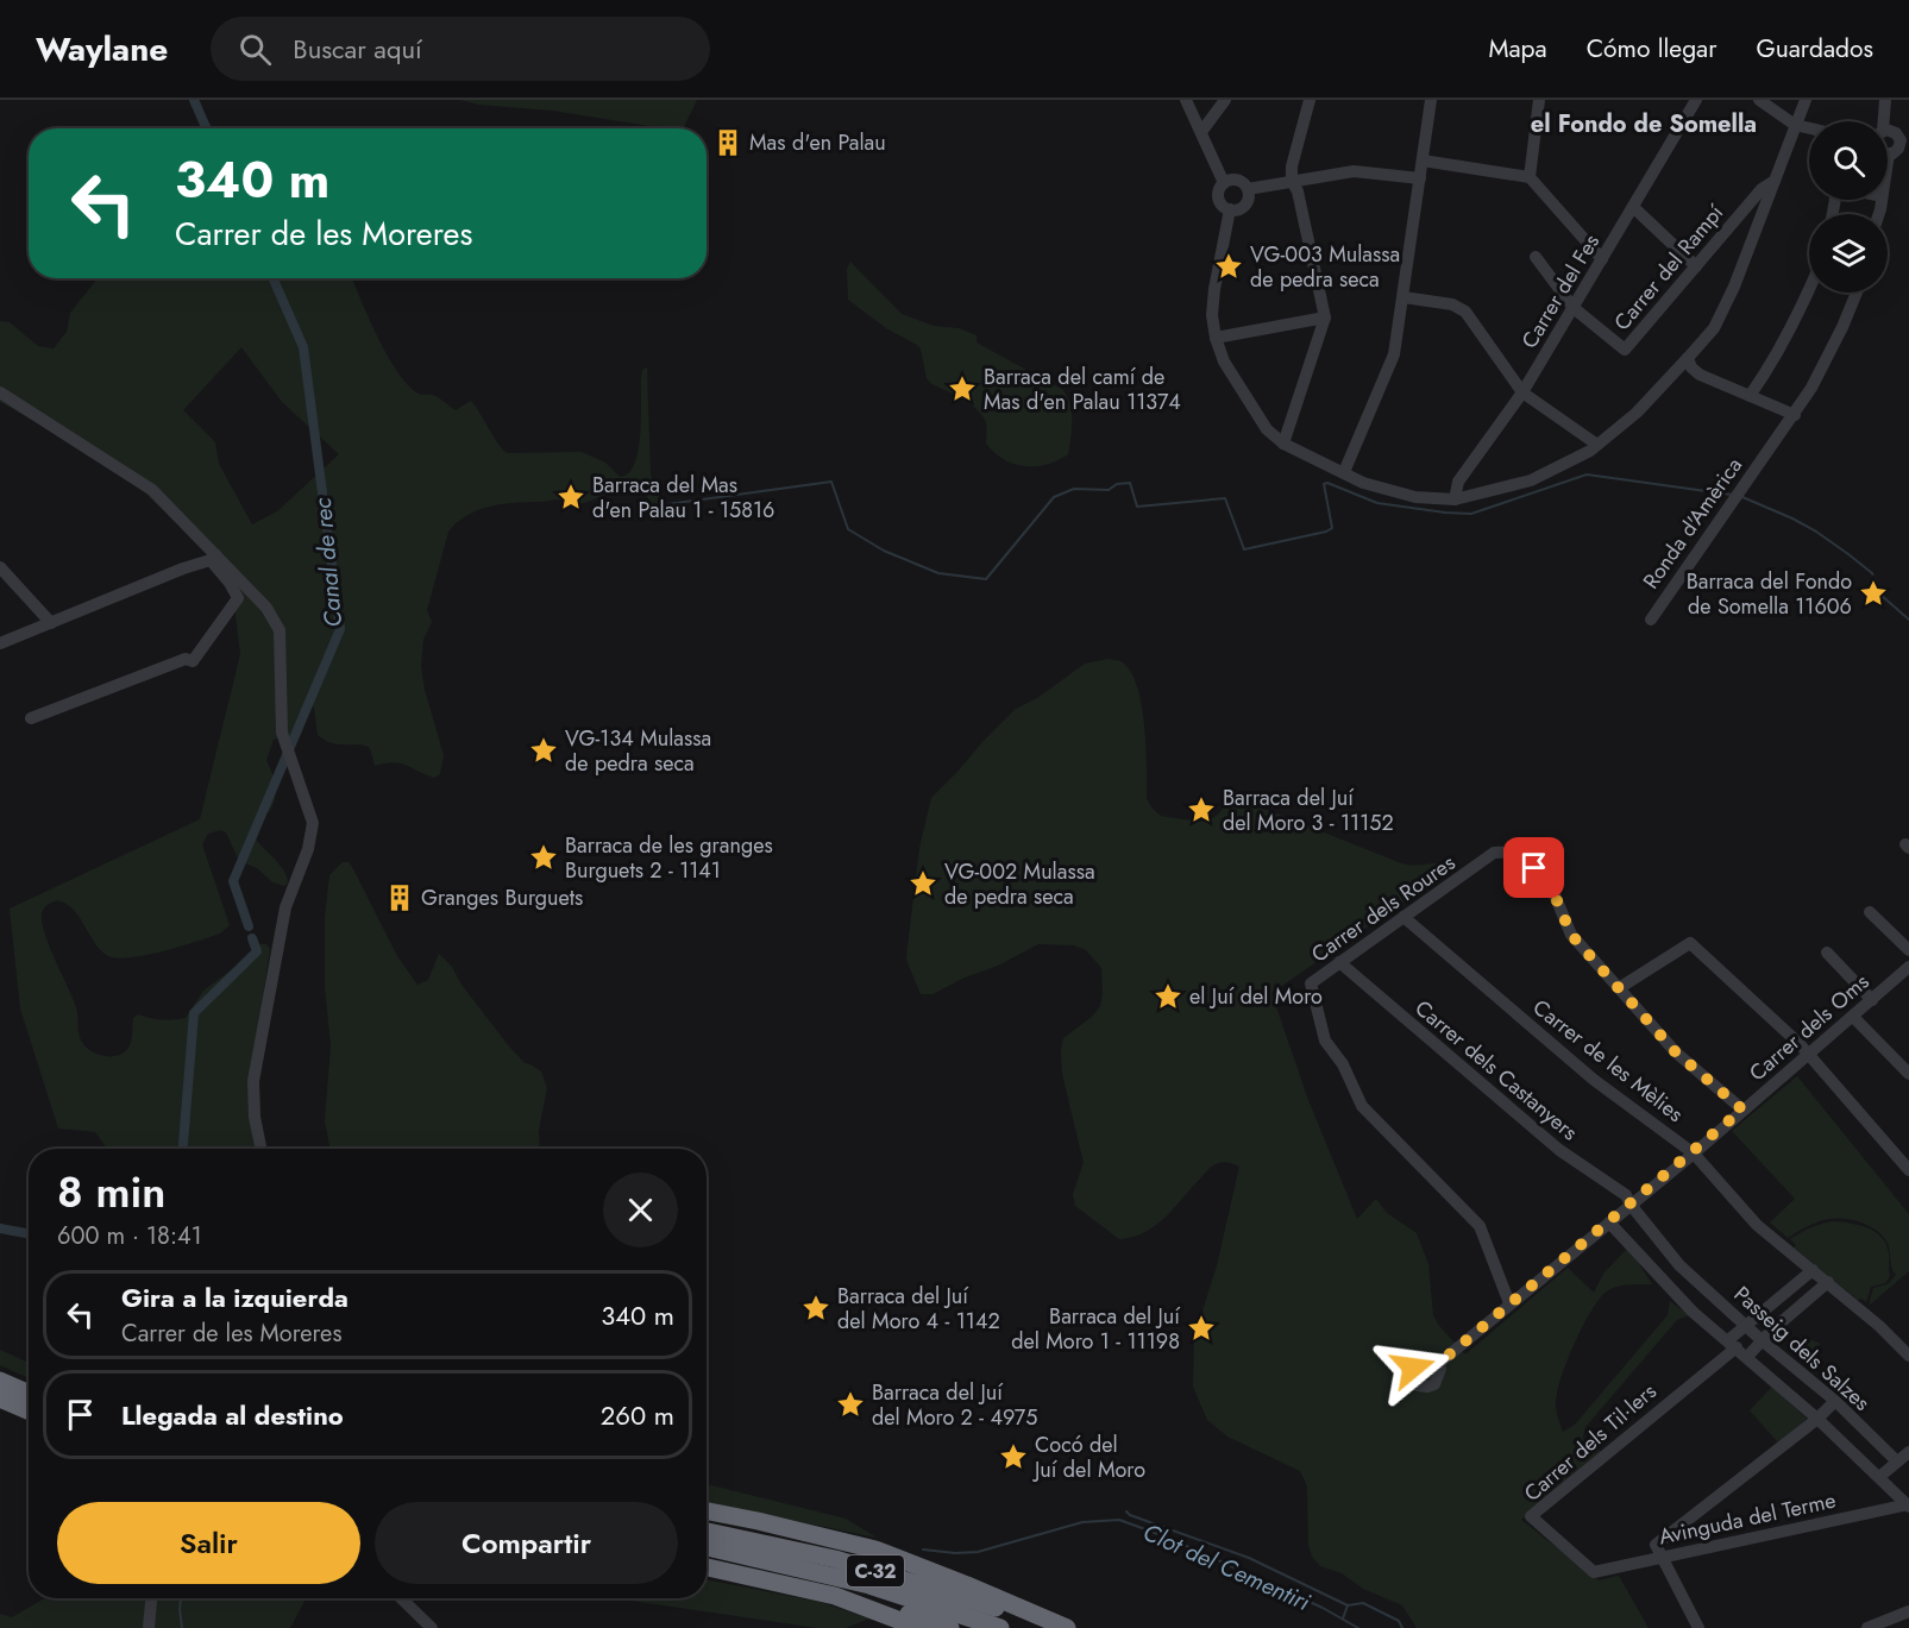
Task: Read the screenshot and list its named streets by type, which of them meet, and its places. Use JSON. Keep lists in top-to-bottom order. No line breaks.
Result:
{"streets":{"highway":["C-32"],"street":["Carrer del Rampí","Carrer del Fes","Ronda d'Amèrica","Carrer dels Roures","Carrer dels Oms","Carrer de les Mèlies","Carrer dels Castanyers","Passeig dels Salzes","Carrer dels Til·lers","Avinguda del Terme"]},"crossings":[["Carrer del Rampí","Carrer del Fes"],["Carrer dels Roures","Carrer dels Oms"],["Carrer dels Roures","Carrer de les Mèlies"],["Carrer dels Roures","Carrer dels Castanyers"],["Carrer dels Oms","Carrer de les Mèlies"],["Carrer dels Oms","Carrer dels Castanyers"],["Carrer dels Oms","Passeig dels Salzes"],["Carrer de les Mèlies","Carrer dels Til·lers"],["Carrer dels Castanyers","Passeig dels Salzes"],["Passeig dels Salzes","Carrer dels Til·lers"],["Passeig dels Salzes","Avinguda del Terme"],["Carrer dels Til·lers","Avinguda del Terme"]],"districts":["el Fondo de Somella"],"water":["Canal de rec","Clot del Cementiri"],"places":{"building":["Mas d'en Palau","Granges Burguets"],"place":["VG-003 Mulassa de pedra seca","Barraca del camí de Mas d'en Palau 11374","Barraca del Mas d'en Palau 1 - 15816","Barraca del Fondo de Somella 11606","VG-134 Mulassa de pedra seca","Barraca del Juí del Moro 3 - 11152","Barraca de les granges Burguets 2 - 1141","VG-002 Mulassa de pedra seca","el Juí del Moro","Barraca del Juí del Moro 4 - 1142","Barraca del Juí del Moro 1 - 11198","Barraca del Juí del Moro 2 - 4975","Cocó del Juí del Moro"]},"page":{"header":"Waylane","search":"Buscar aquí","nav":["Mapa","Cómo llegar","Guardados"],"turn":["340 m","Carrer de les Moreres"],"heading":["8 min","600 m · 18:41"],"list":[{"name":"Gira a la izquierda","note":"Carrer de les Moreres","value":"340 m"},{"name":"Llegada al destino","value":"260 m"}],"buttons":["Salir","Compartir"]}}
